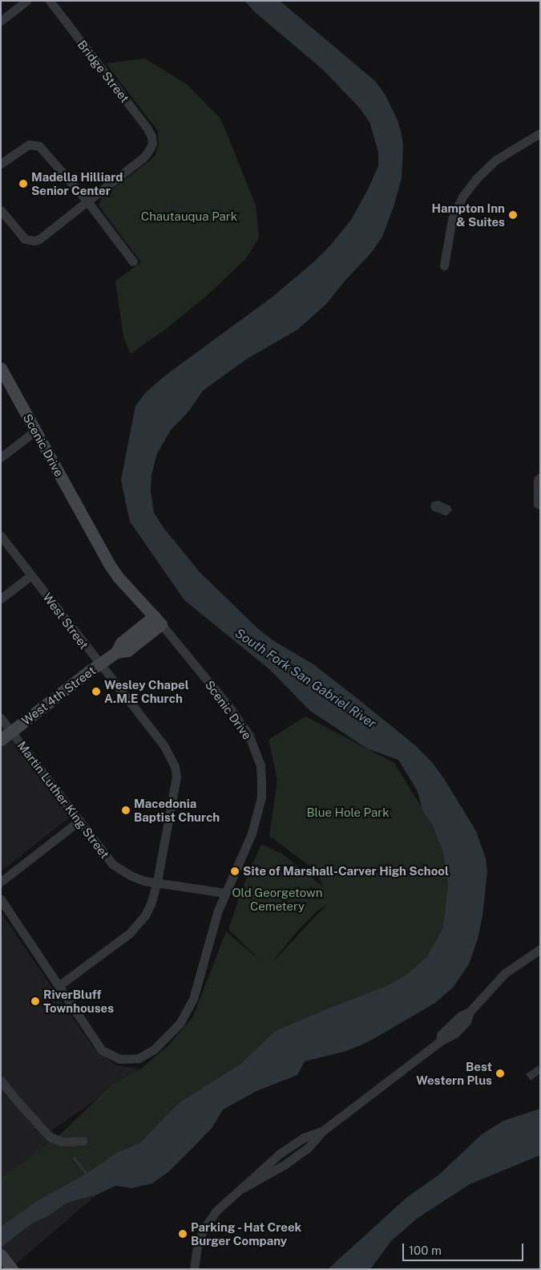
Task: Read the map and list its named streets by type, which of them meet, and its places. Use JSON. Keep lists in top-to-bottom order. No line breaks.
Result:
{"streets":{"street":["Bridge Street","Scenic Drive","West Street","West 4th Street","Martin Luther King Street"]},"crossings":[["Scenic Drive","West Street"],["Scenic Drive","West 4th Street"],["Scenic Drive","Martin Luther King Street"],["West Street","West 4th Street"],["West Street","Martin Luther King Street"],["West 4th Street","Martin Luther King Street"]],"water":["South Fork San Gabriel River"],"parks":["Chautauqua Park","Blue Hole Park","Old Georgetown Cemetery"],"places":["Madella Hilliard Senior Center","Hampton Inn & Suites","Wesley Chapel A.M.E Church","Macedonia Baptist Church","Site of Marshall-Carver High School","RiverBluff Townhouses","Best Western Plus","Parking - Hat Creek Burger Company"],"scale_bar":"100 m"}
